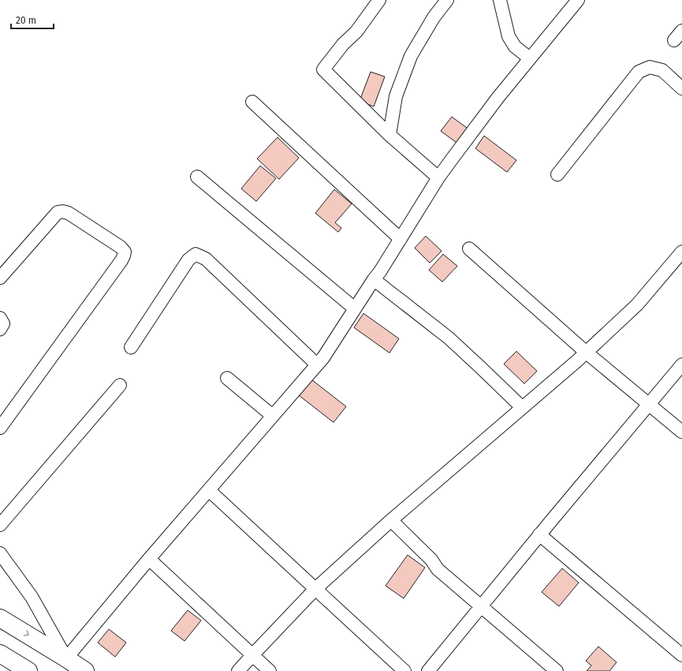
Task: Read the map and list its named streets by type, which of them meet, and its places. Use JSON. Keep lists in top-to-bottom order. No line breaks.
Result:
{"scale_bar":"20 m"}
